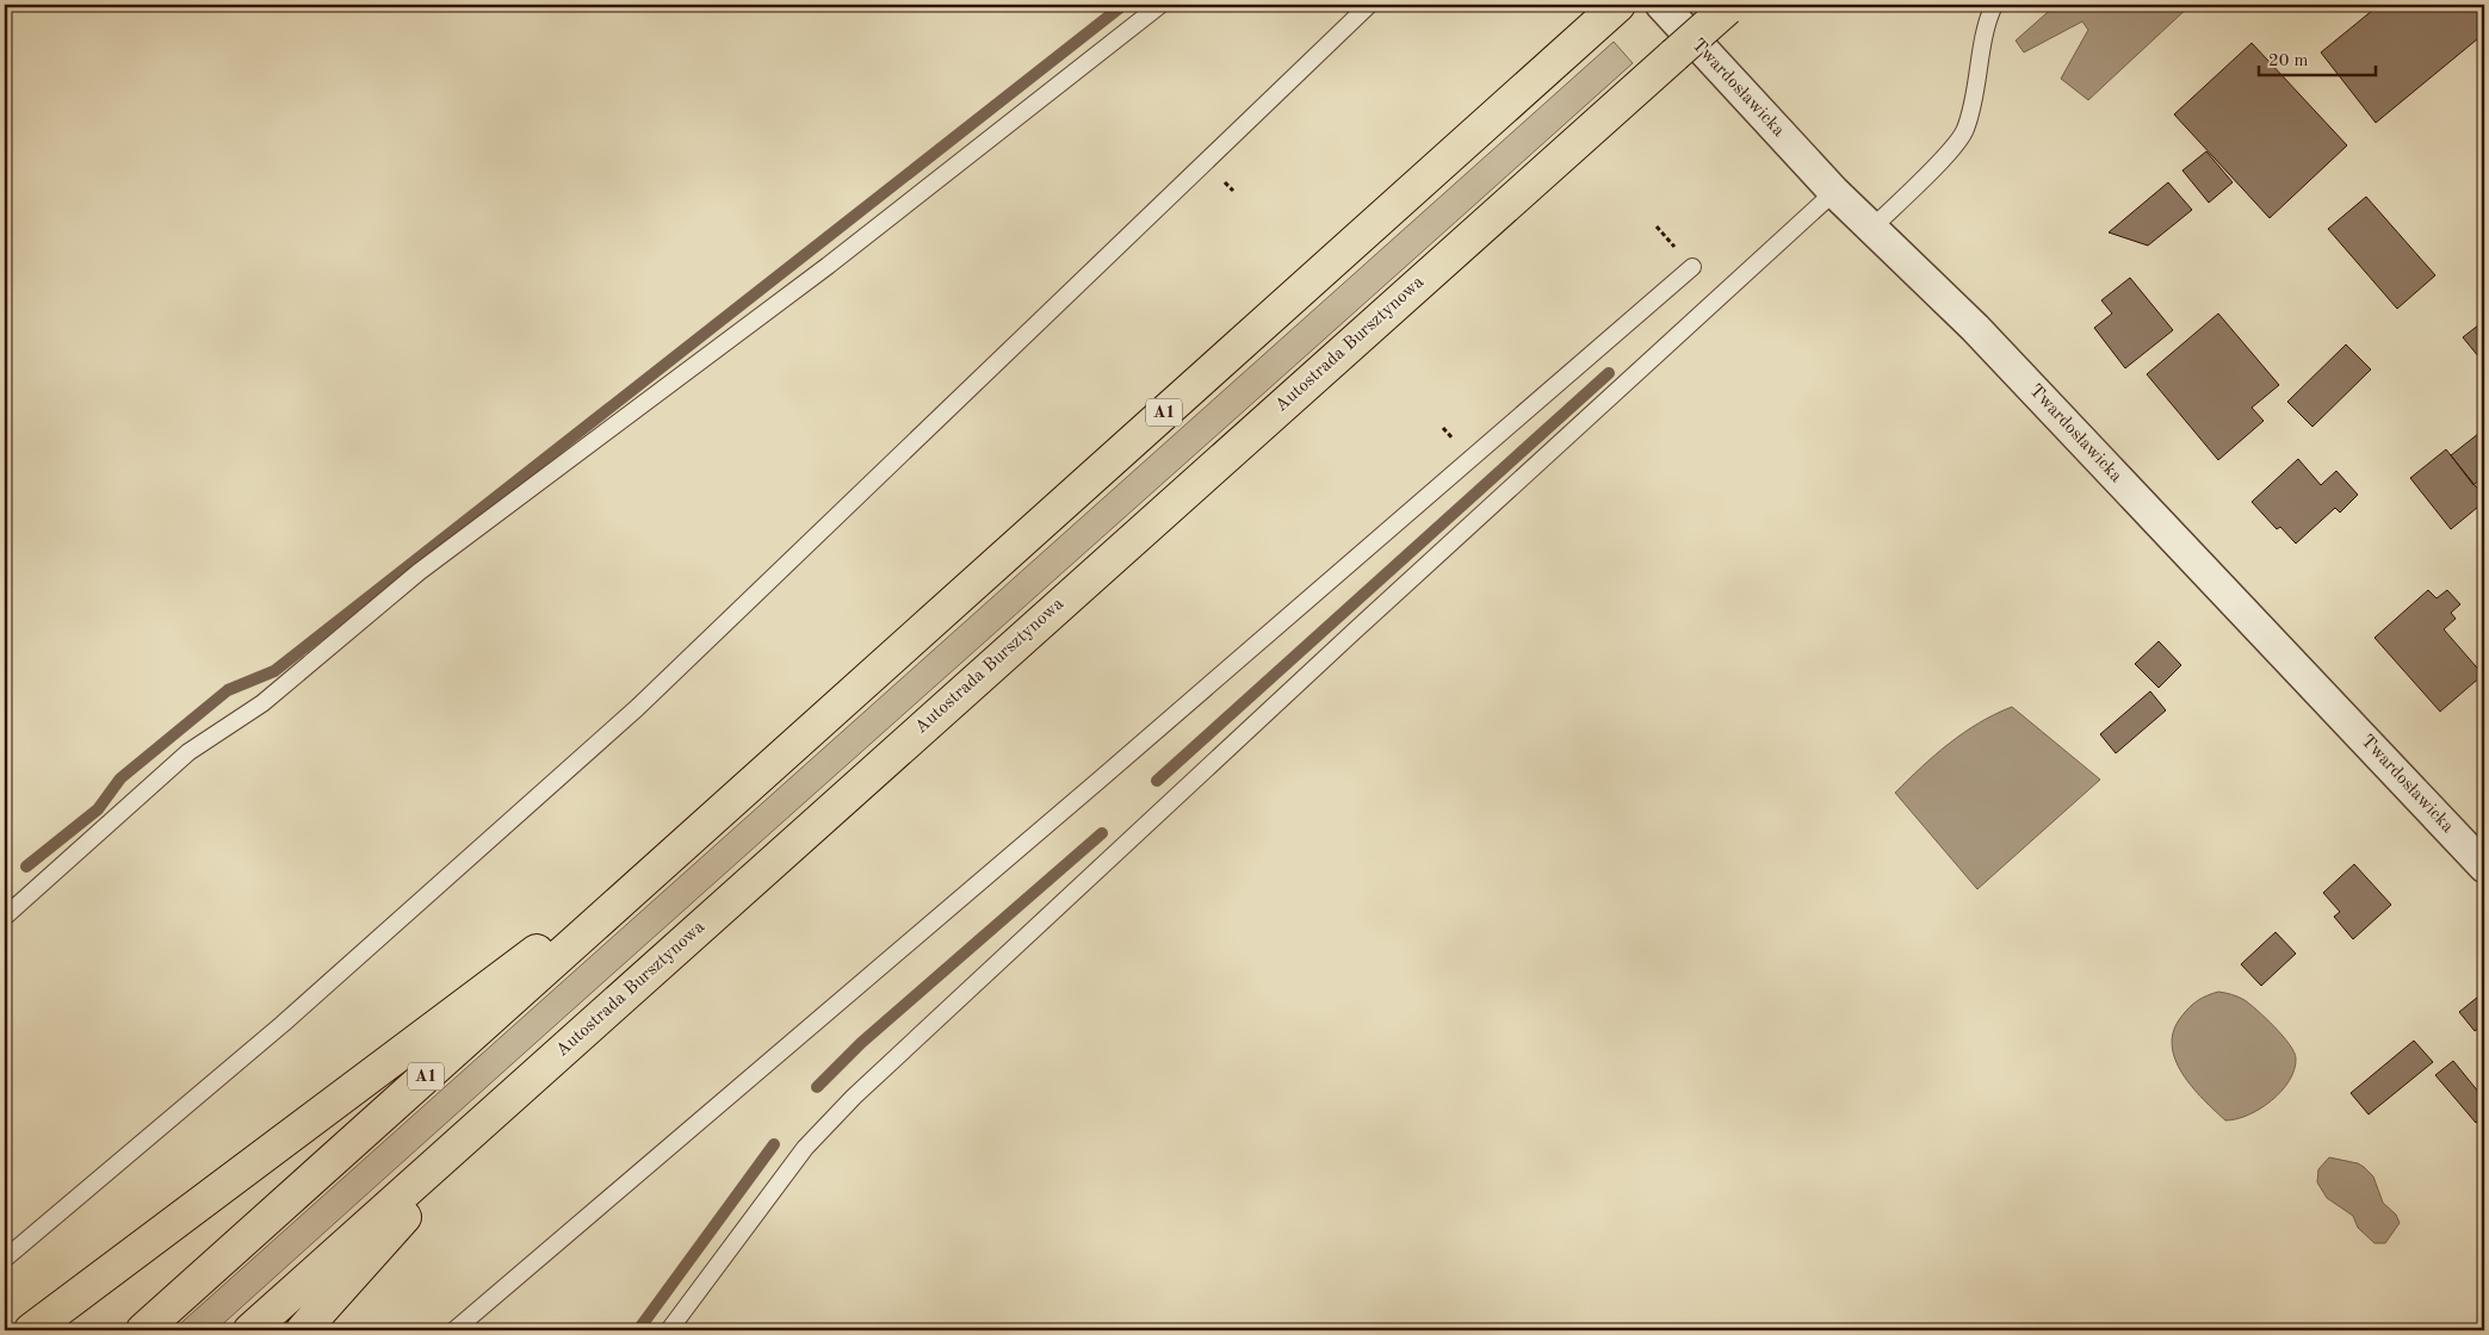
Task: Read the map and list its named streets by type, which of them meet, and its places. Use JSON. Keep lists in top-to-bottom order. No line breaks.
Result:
{"streets":{"highway":["Autostrada Bursztynowa","A1"],"street":["Twardosławicka"]},"scale_bar":"20 m"}
